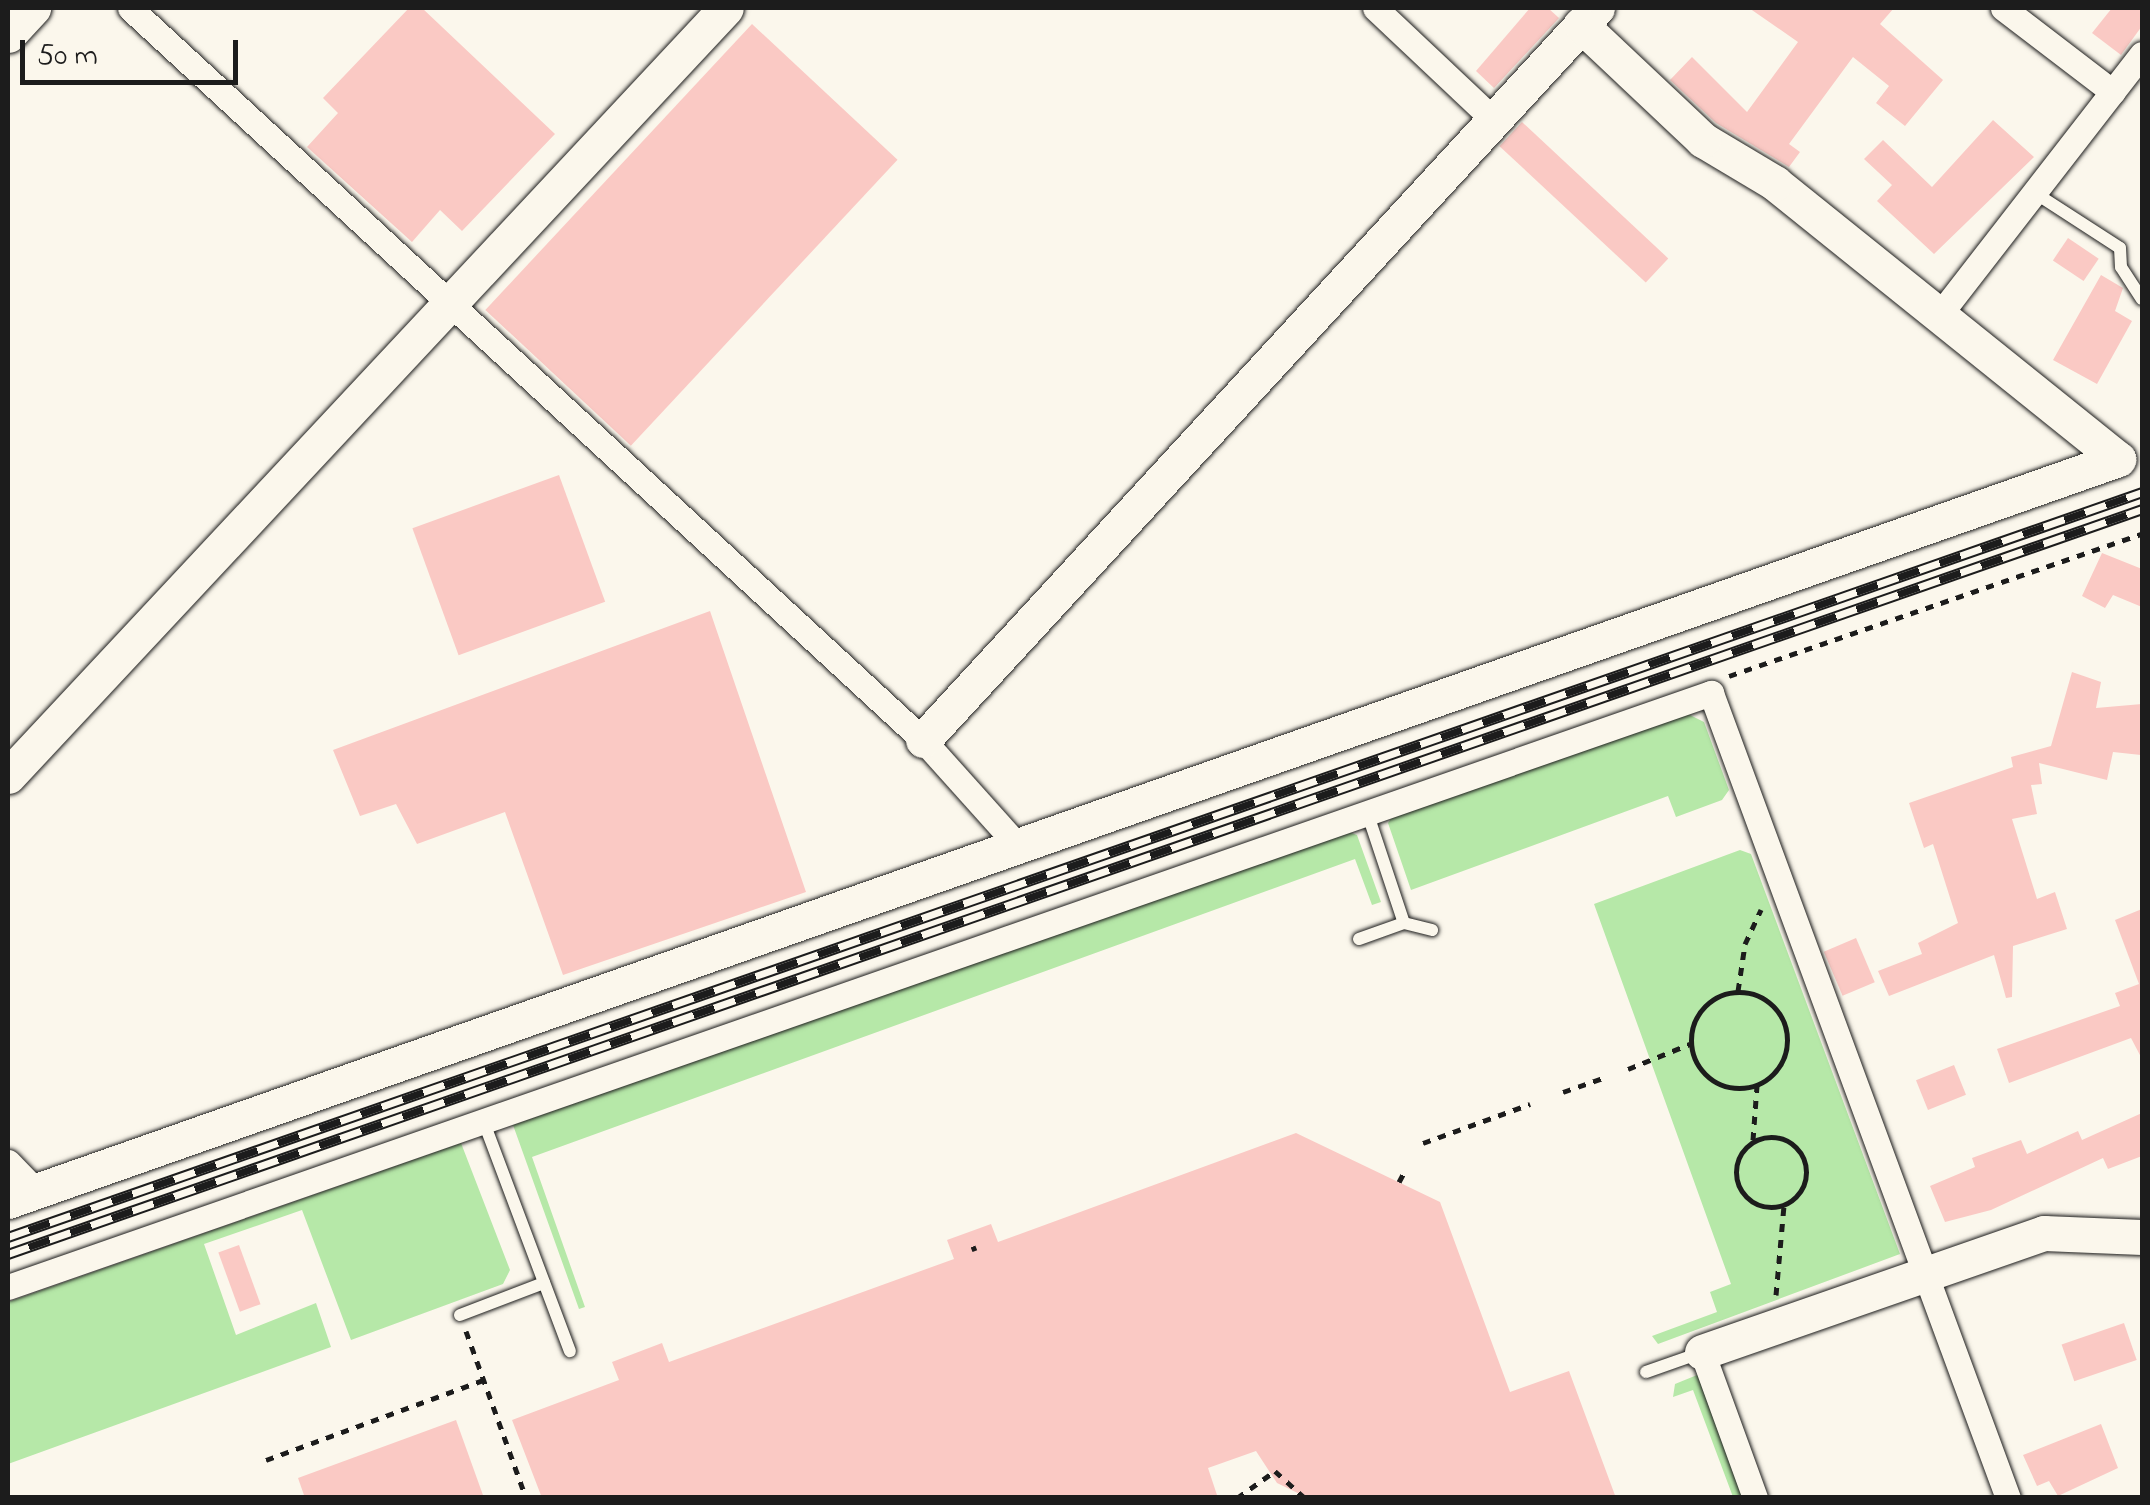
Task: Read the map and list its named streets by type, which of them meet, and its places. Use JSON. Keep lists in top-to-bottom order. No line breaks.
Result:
{"scale_bar":"50 m"}
